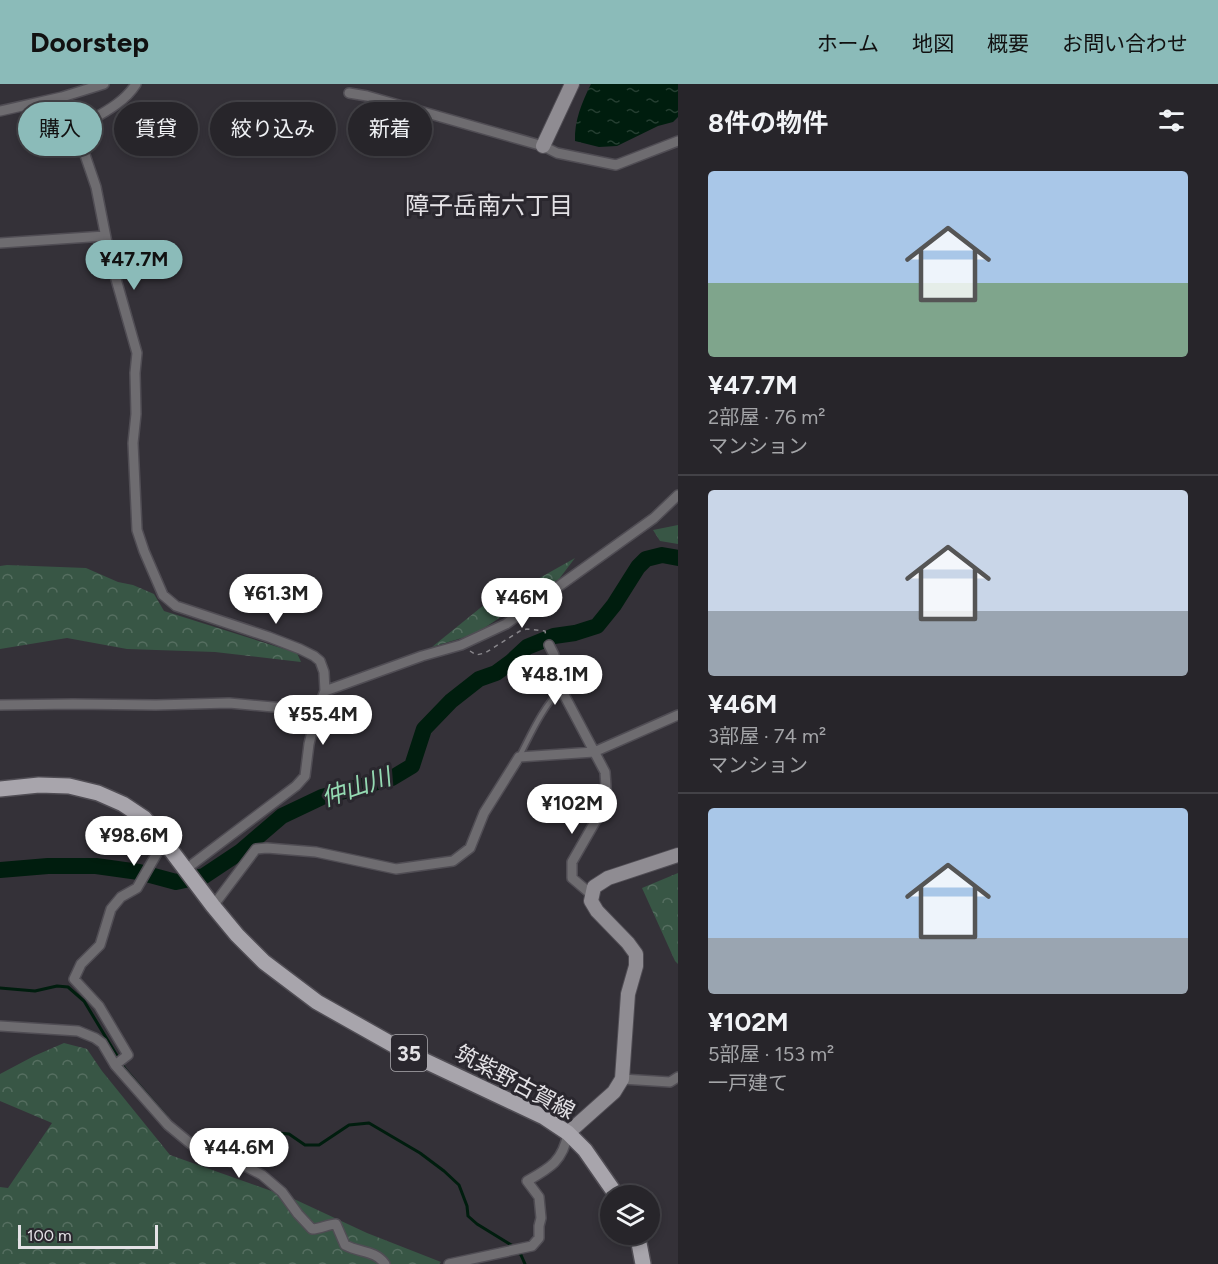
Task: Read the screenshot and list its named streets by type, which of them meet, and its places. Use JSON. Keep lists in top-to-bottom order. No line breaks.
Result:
{"streets":{"main road":["35","筑紫野古賀線"]},"districts":["障子岳南六丁目"],"water":["仲山川"],"scale_bar":"100 m","page":{"header":"Doorstep","nav":["ホーム","地図","概要","お問い合わせ"],"heading":"8件の物件","chip":["購入","賃貸","絞り込み","新着"],"list":[{"name":"¥47.7M","note":"2部屋 · 76 m² · マンション"},{"name":"¥46M","note":"3部屋 · 74 m² · マンション"},{"name":"¥102M","note":"5部屋 · 153 m² · 一戸建て"}],"price":["¥47.7M","¥61.3M","¥46M","¥48.1M","¥55.4M","¥102M","¥98.6M","¥44.6M"],"scale":"100 m"}}
